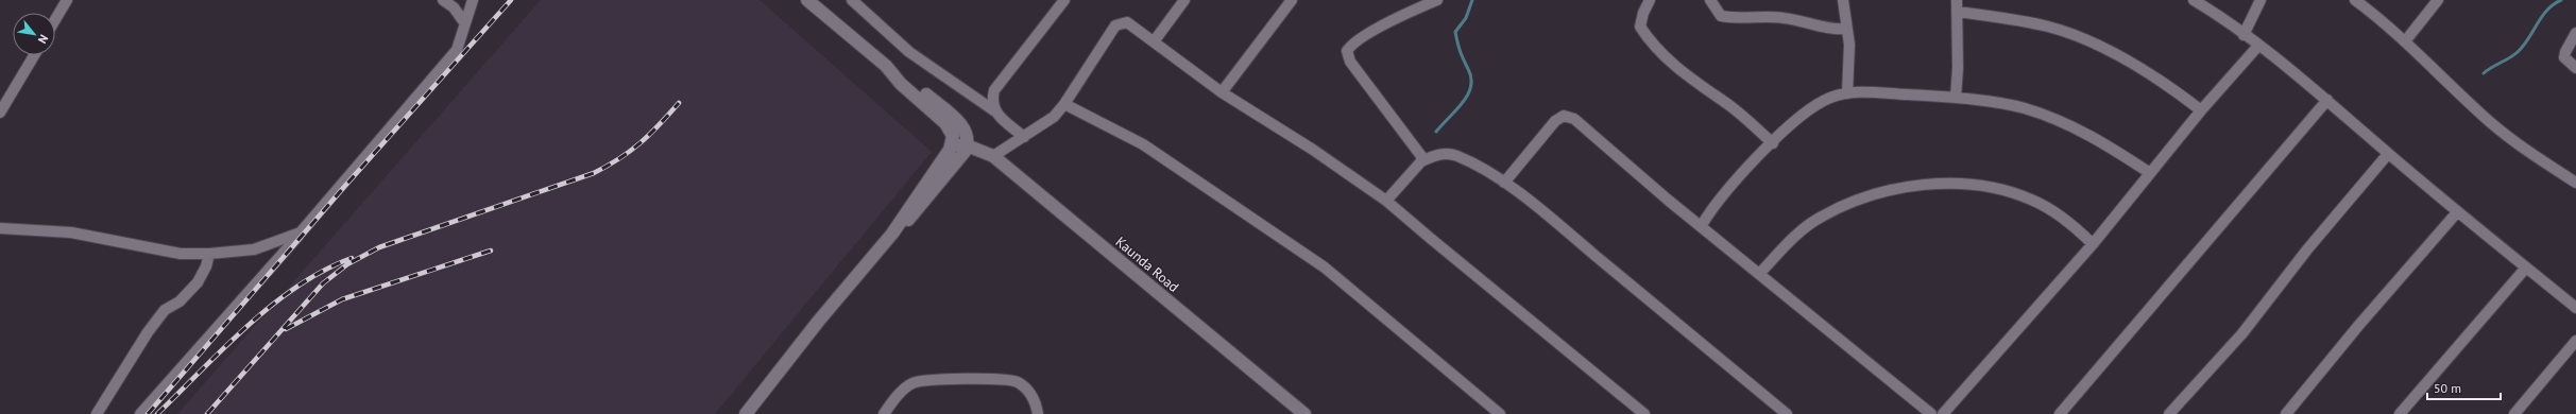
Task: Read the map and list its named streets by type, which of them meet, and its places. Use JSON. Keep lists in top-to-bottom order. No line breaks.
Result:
{"streets":{"main road":["Kaunda Road"]},"scale_bar":"50 m","north":"bottom right"}
